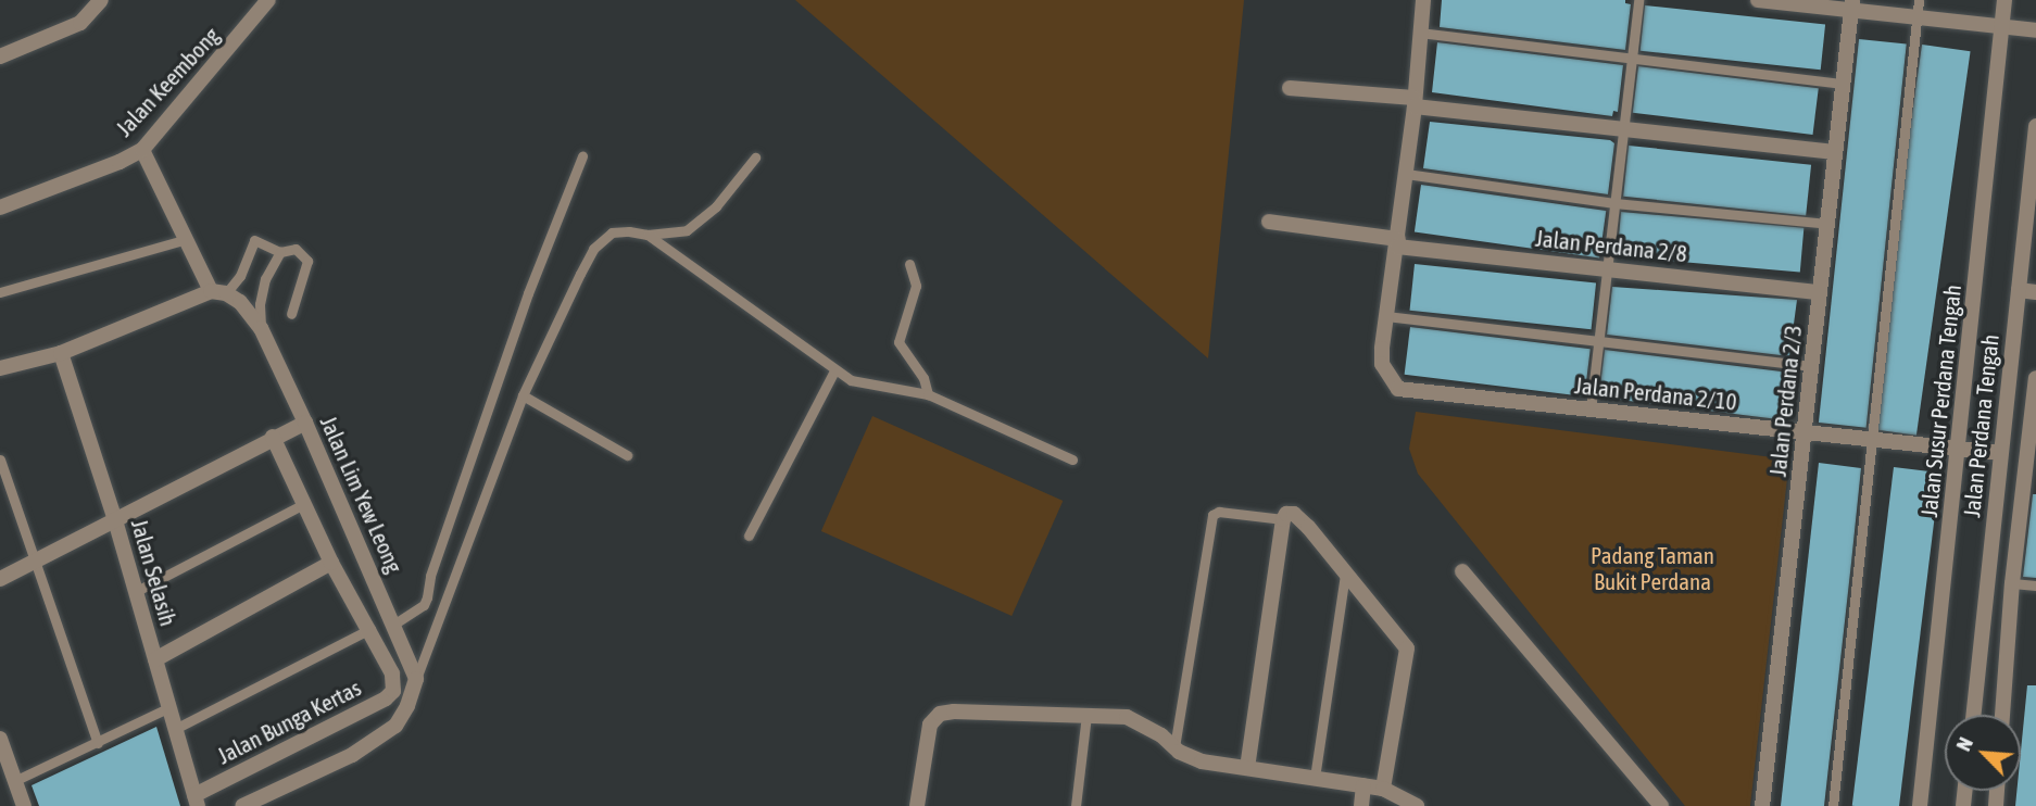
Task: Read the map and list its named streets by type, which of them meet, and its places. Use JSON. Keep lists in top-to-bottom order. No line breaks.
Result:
{"streets":{"street":["Jalan Keembong","Jalan Perdana 2/8","Jalan Perdana 2/10","Jalan Perdana 2/3","Jalan Susur Perdana Tengah","Jalan Perdana Tengah","Jalan Lim Yew Leong","Jalan Selasih","Jalan Bunga Kertas"]},"crossings":[["Jalan Keembong","Jalan Lim Yew Leong"],["Jalan Perdana 2/8","Jalan Perdana 2/3"],["Jalan Perdana 2/10","Jalan Perdana 2/3"],["Jalan Perdana 2/10","Jalan Susur Perdana Tengah"],["Jalan Perdana 2/10","Jalan Perdana Tengah"],["Jalan Selasih","Jalan Bunga Kertas"]],"parks":["Padang Taman Bukit Perdana"],"north":"top left"}
